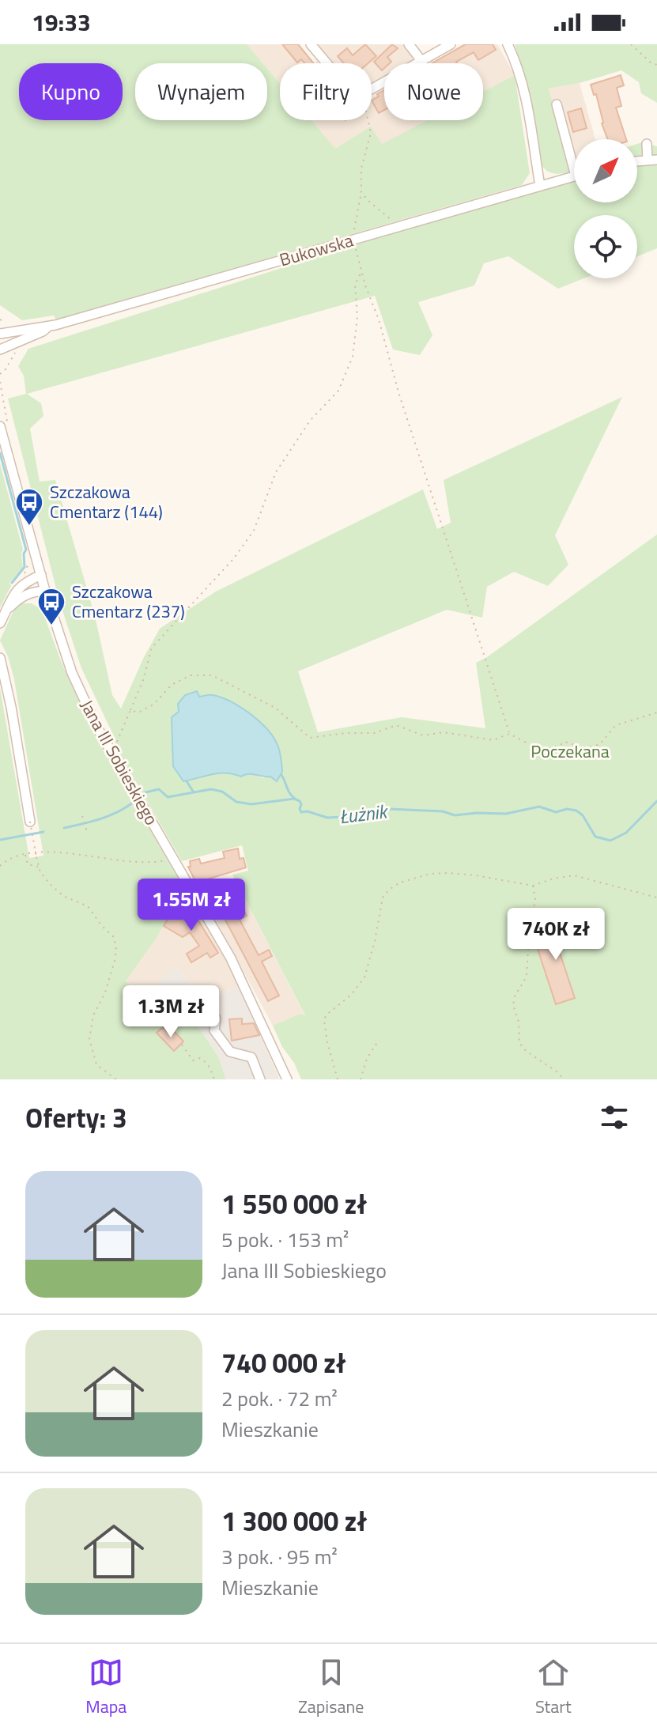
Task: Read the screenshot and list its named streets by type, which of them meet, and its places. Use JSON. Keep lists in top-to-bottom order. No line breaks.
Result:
{"streets":{"street":["Bukowska","Jana III Sobieskiego"]},"water":["Łużnik"],"parks":["Poczekana"],"places":{"bus stop":["Szczakowa Cmentarz (144)","Szczakowa Cmentarz (237)"]},"north":"top right","page":{"status":"19:33","chip":["Kupno","Wynajem","Filtry","Nowe"],"price":["1.55M zł","740K zł","1.3M zł"],"heading":"Oferty: 3","list":[{"name":"1 550 000 zł","note":"5 pok. · 153 m² · Jana III Sobieskiego"},{"name":"740 000 zł","note":"2 pok. · 72 m² · Mieszkanie"},{"name":"1 300 000 zł","note":"3 pok. · 95 m² · Mieszkanie"}],"tabs":["Mapa","Zapisane","Start"]}}
